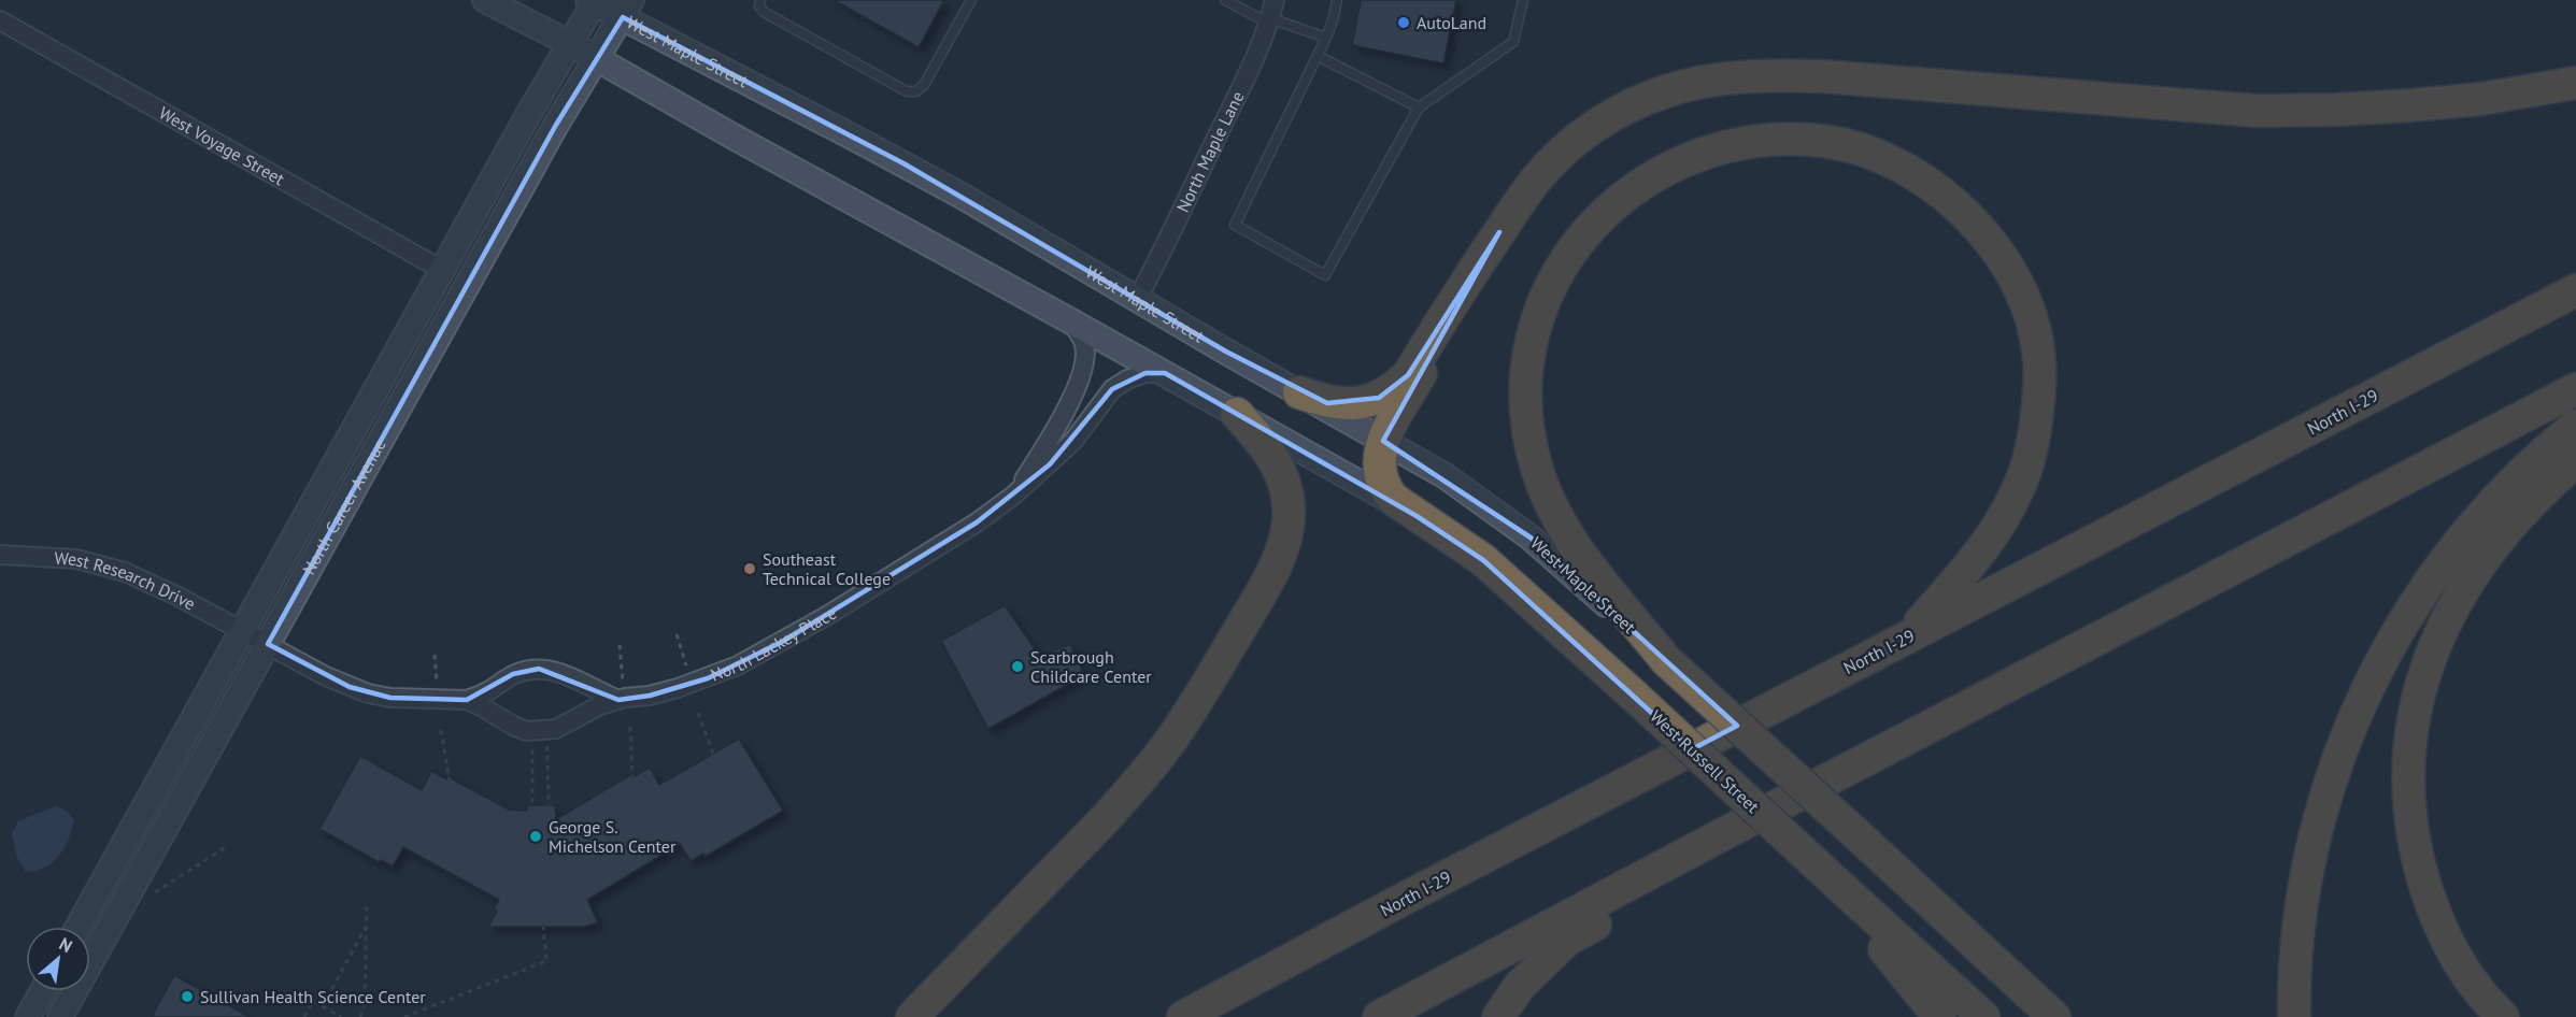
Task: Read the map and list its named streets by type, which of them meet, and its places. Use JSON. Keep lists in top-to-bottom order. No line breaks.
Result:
{"streets":{"highway":["North I-29","West Russell Street"],"main road":["West Maple Street","North Career Avenue"],"street":["West Voyage Street","North Maple Lane","West Research Drive","North Lackey Place"]},"crossings":[["West Maple Street","North Maple Lane"],["West Maple Street","North Career Avenue"],["West Maple Street","West Russell Street"],["West Voyage Street","North Career Avenue"],["North Career Avenue","West Research Drive"],["North Career Avenue","North Lackey Place"],["West Research Drive","North Lackey Place"]],"places":["AutoLand","Southeast Technical College","Scarbrough Childcare Center","George S. Michelson Center","Sullivan Health Science Center"],"north":"top right"}
